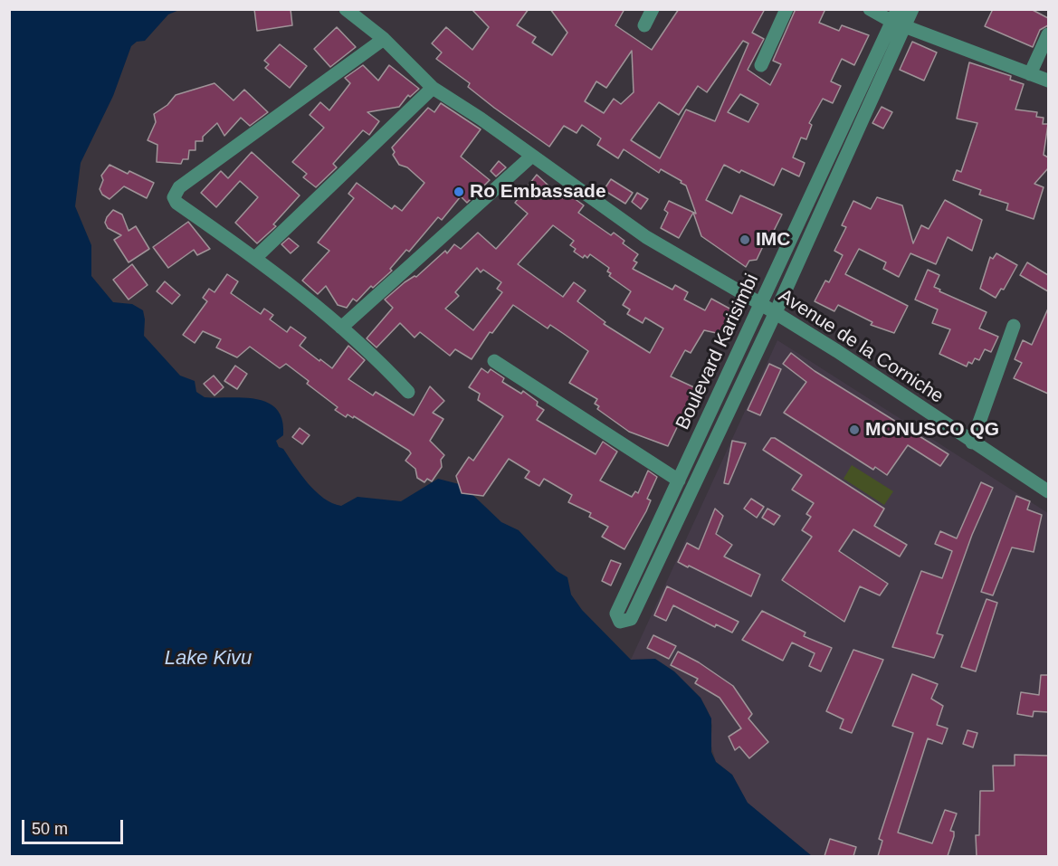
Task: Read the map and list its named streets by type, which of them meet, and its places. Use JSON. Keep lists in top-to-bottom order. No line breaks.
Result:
{"streets":{"street":["Avenue de la Corniche","Boulevard Karisimbi"]},"crossings":[["Avenue de la Corniche","Boulevard Karisimbi"]],"water":["Lake Kivu"],"places":["Ro Embassade","IMC","MONUSCO QG"],"scale_bar":"50 m"}
